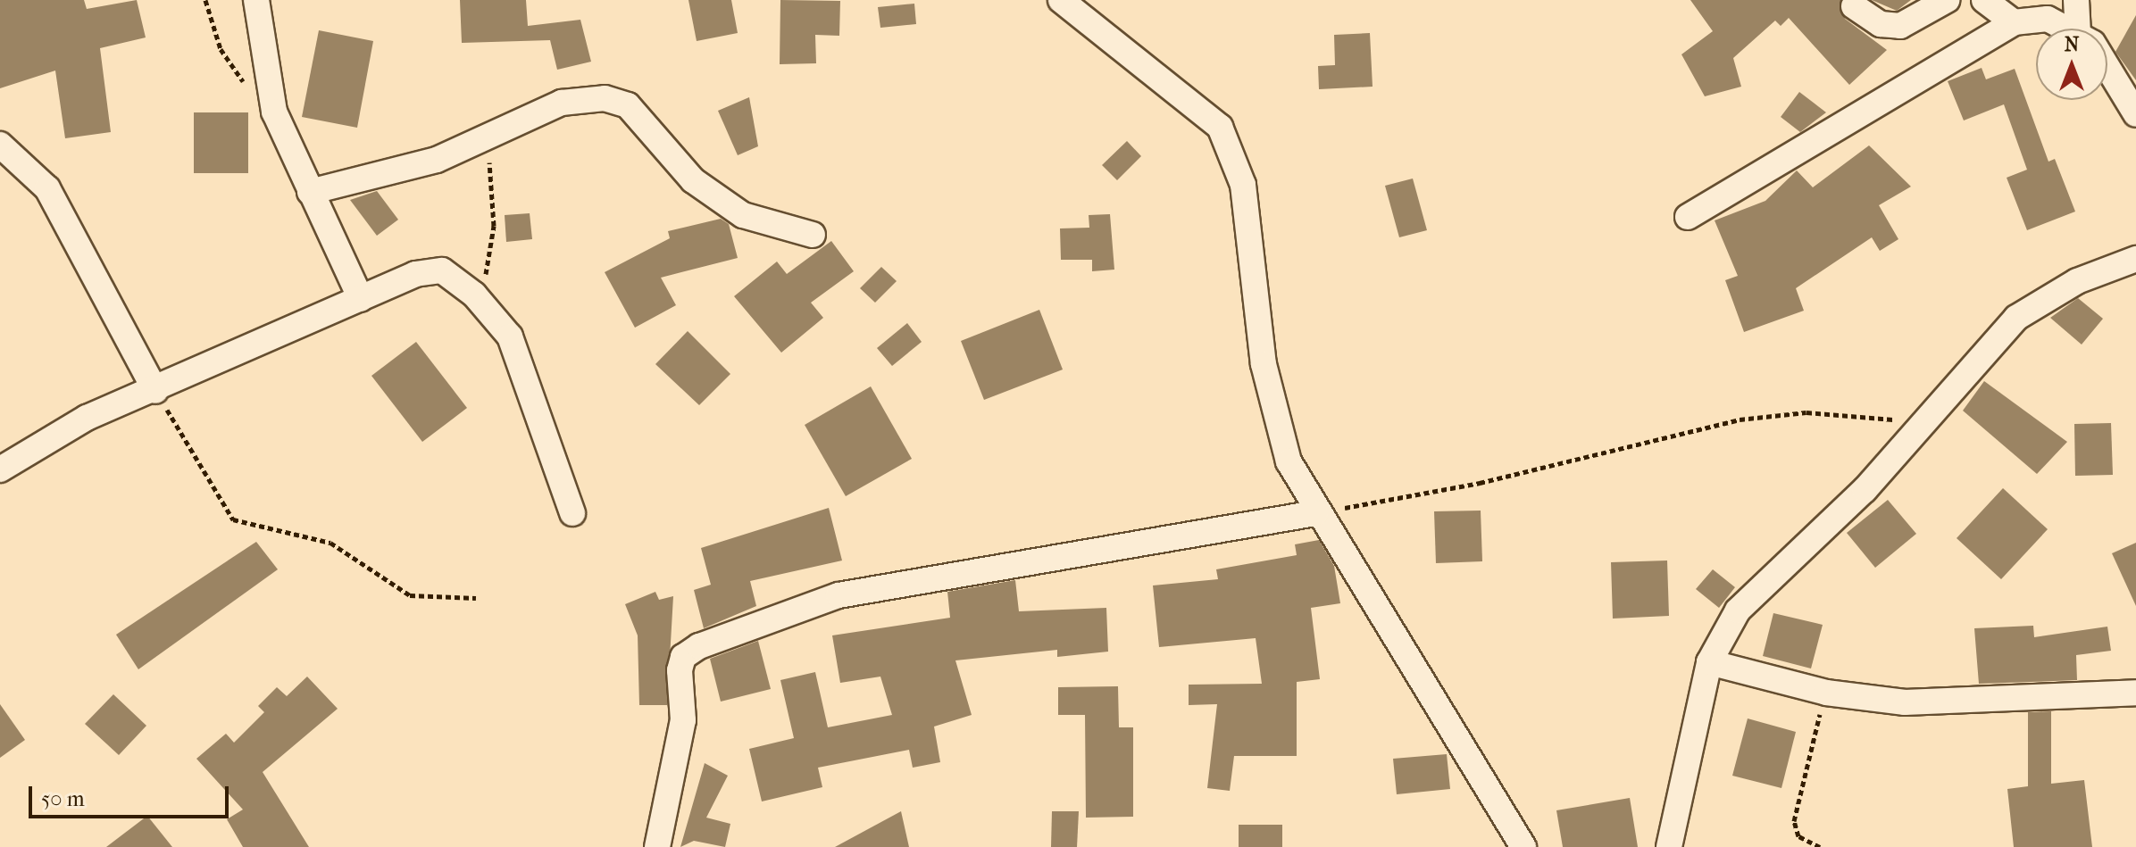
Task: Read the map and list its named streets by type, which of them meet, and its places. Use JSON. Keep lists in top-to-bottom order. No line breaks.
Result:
{"scale_bar":"50 m","north":"top"}
